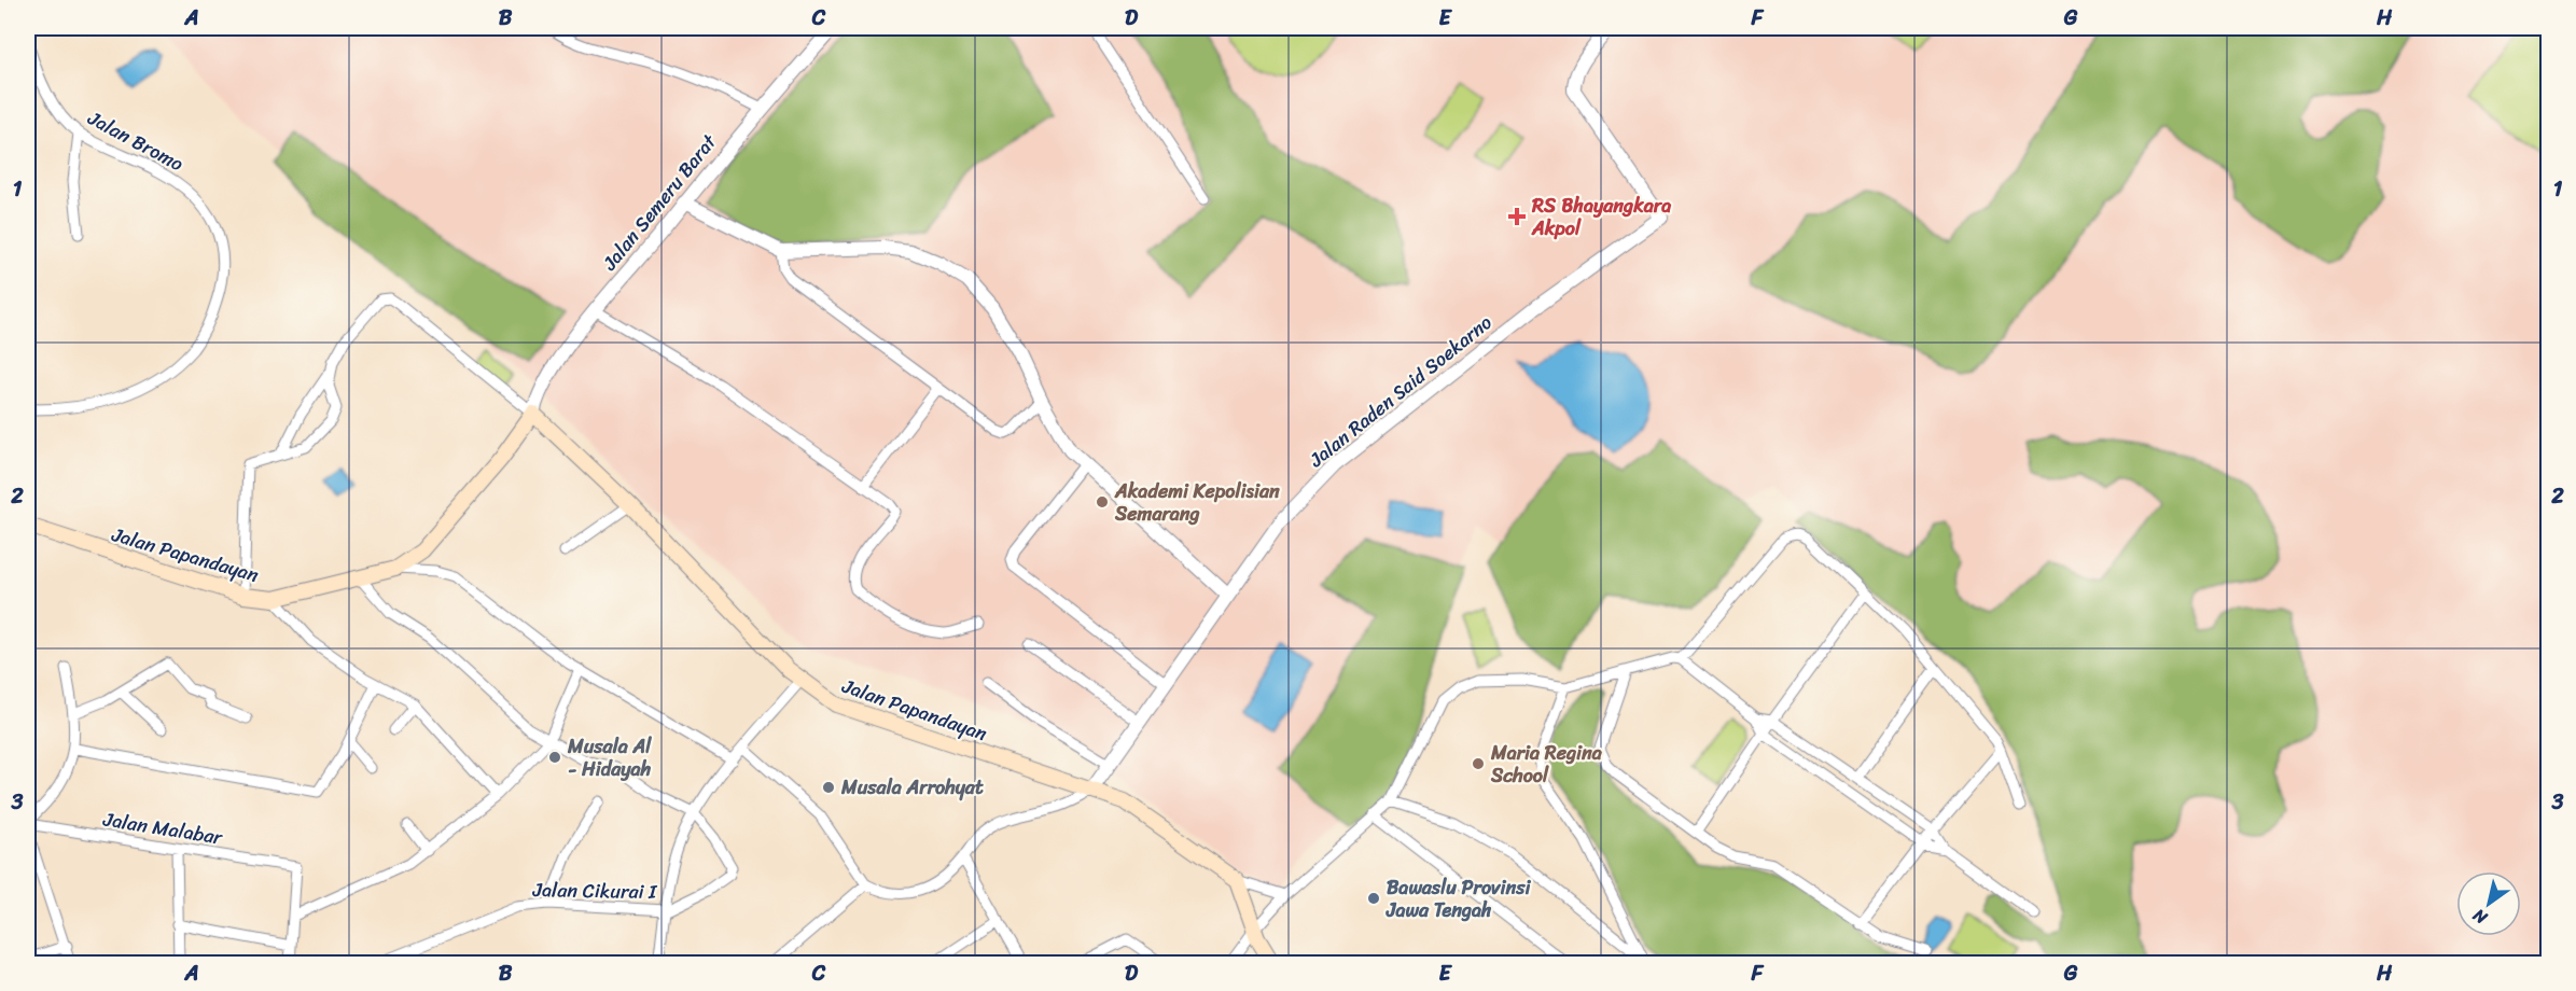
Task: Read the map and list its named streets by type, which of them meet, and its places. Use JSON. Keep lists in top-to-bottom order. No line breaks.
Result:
{"streets":{"main road":["Jalan Papandayan"],"street":["Jalan Bromo","Jalan Semeru Barat","Jalan Raden Said Soekarno","Jalan Malabar","Jalan Cikurai I"]},"crossings":[["Jalan Semeru Barat","Jalan Papandayan"],["Jalan Raden Said Soekarno","Jalan Papandayan"]],"places":{"health":["RS Bhayangkara Akpol"],"other":["Akademi Kepolisian Semarang","Musala Al - Hidayah","Maria Regina School","Musala Arrohyat","Bawaslu Provinsi Jawa Tengah"]},"north":"bottom left","grid":{"columns":["A","B","C","D","E","F","G","H"],"rows":["1","2","3"]}}
